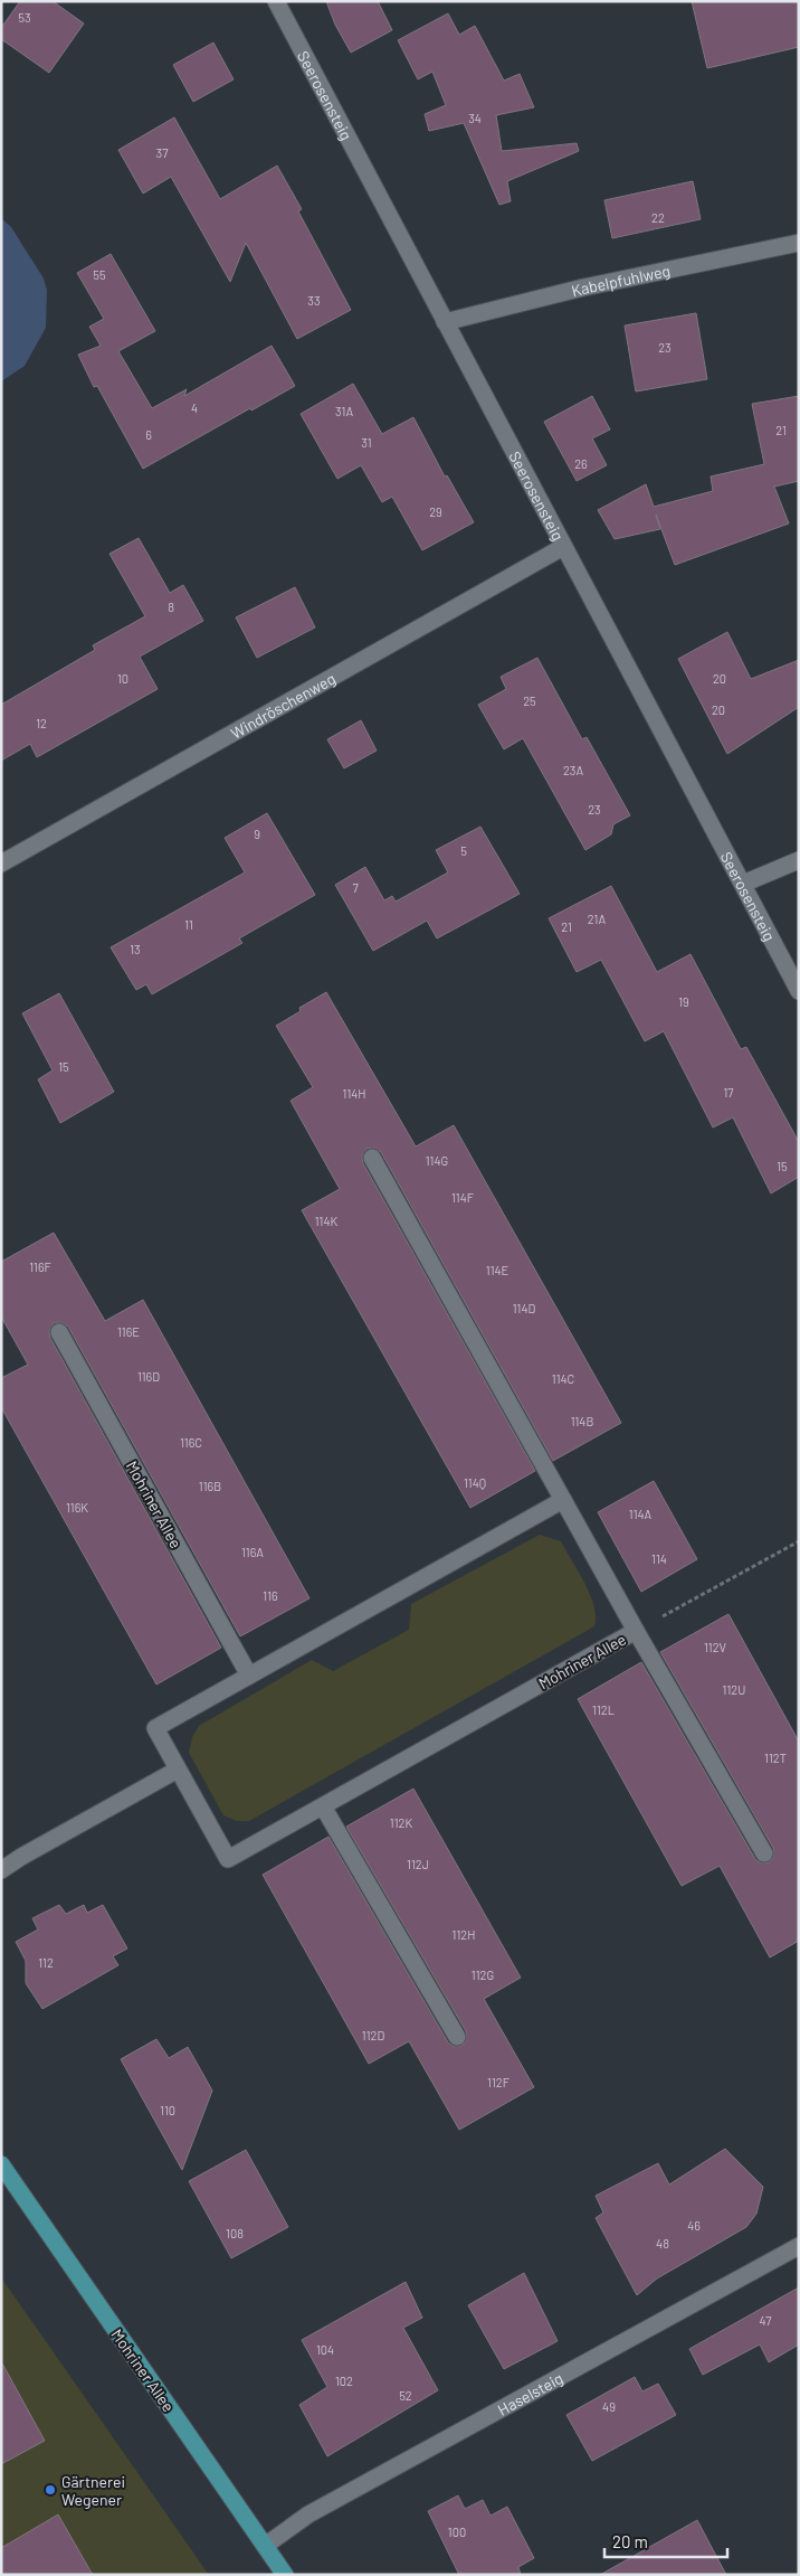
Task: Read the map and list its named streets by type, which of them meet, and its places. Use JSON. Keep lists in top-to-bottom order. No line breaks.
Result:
{"streets":{"main road":["Mohriner Allee"],"street":["Seerosensteig","Kabelpfuhlweg","Windröschenweg","Haselsteig"]},"crossings":[["Seerosensteig","Kabelpfuhlweg"],["Seerosensteig","Windröschenweg"],["Mohriner Allee","Haselsteig"]],"places":["Gärtnerei Wegener"],"house_numbers":["53","34","37","22","55","33","23","4","31A","21","6","31","26","29","8","10","20","25","20","12","23A","23","9","5","7","21A","11","21","13","19","15","17","114H","114G","15","114F","114K","116F","114E","114D","116E","116D","114C","114B","116C","114Q","116B","116K","114A","116A","114","116","112V","112U","112L","112T","112K","112J","112H","112","112G","112D","112F","110","46","108","48","47","104","102","52","49","100"],"scale_bar":"20 m"}
